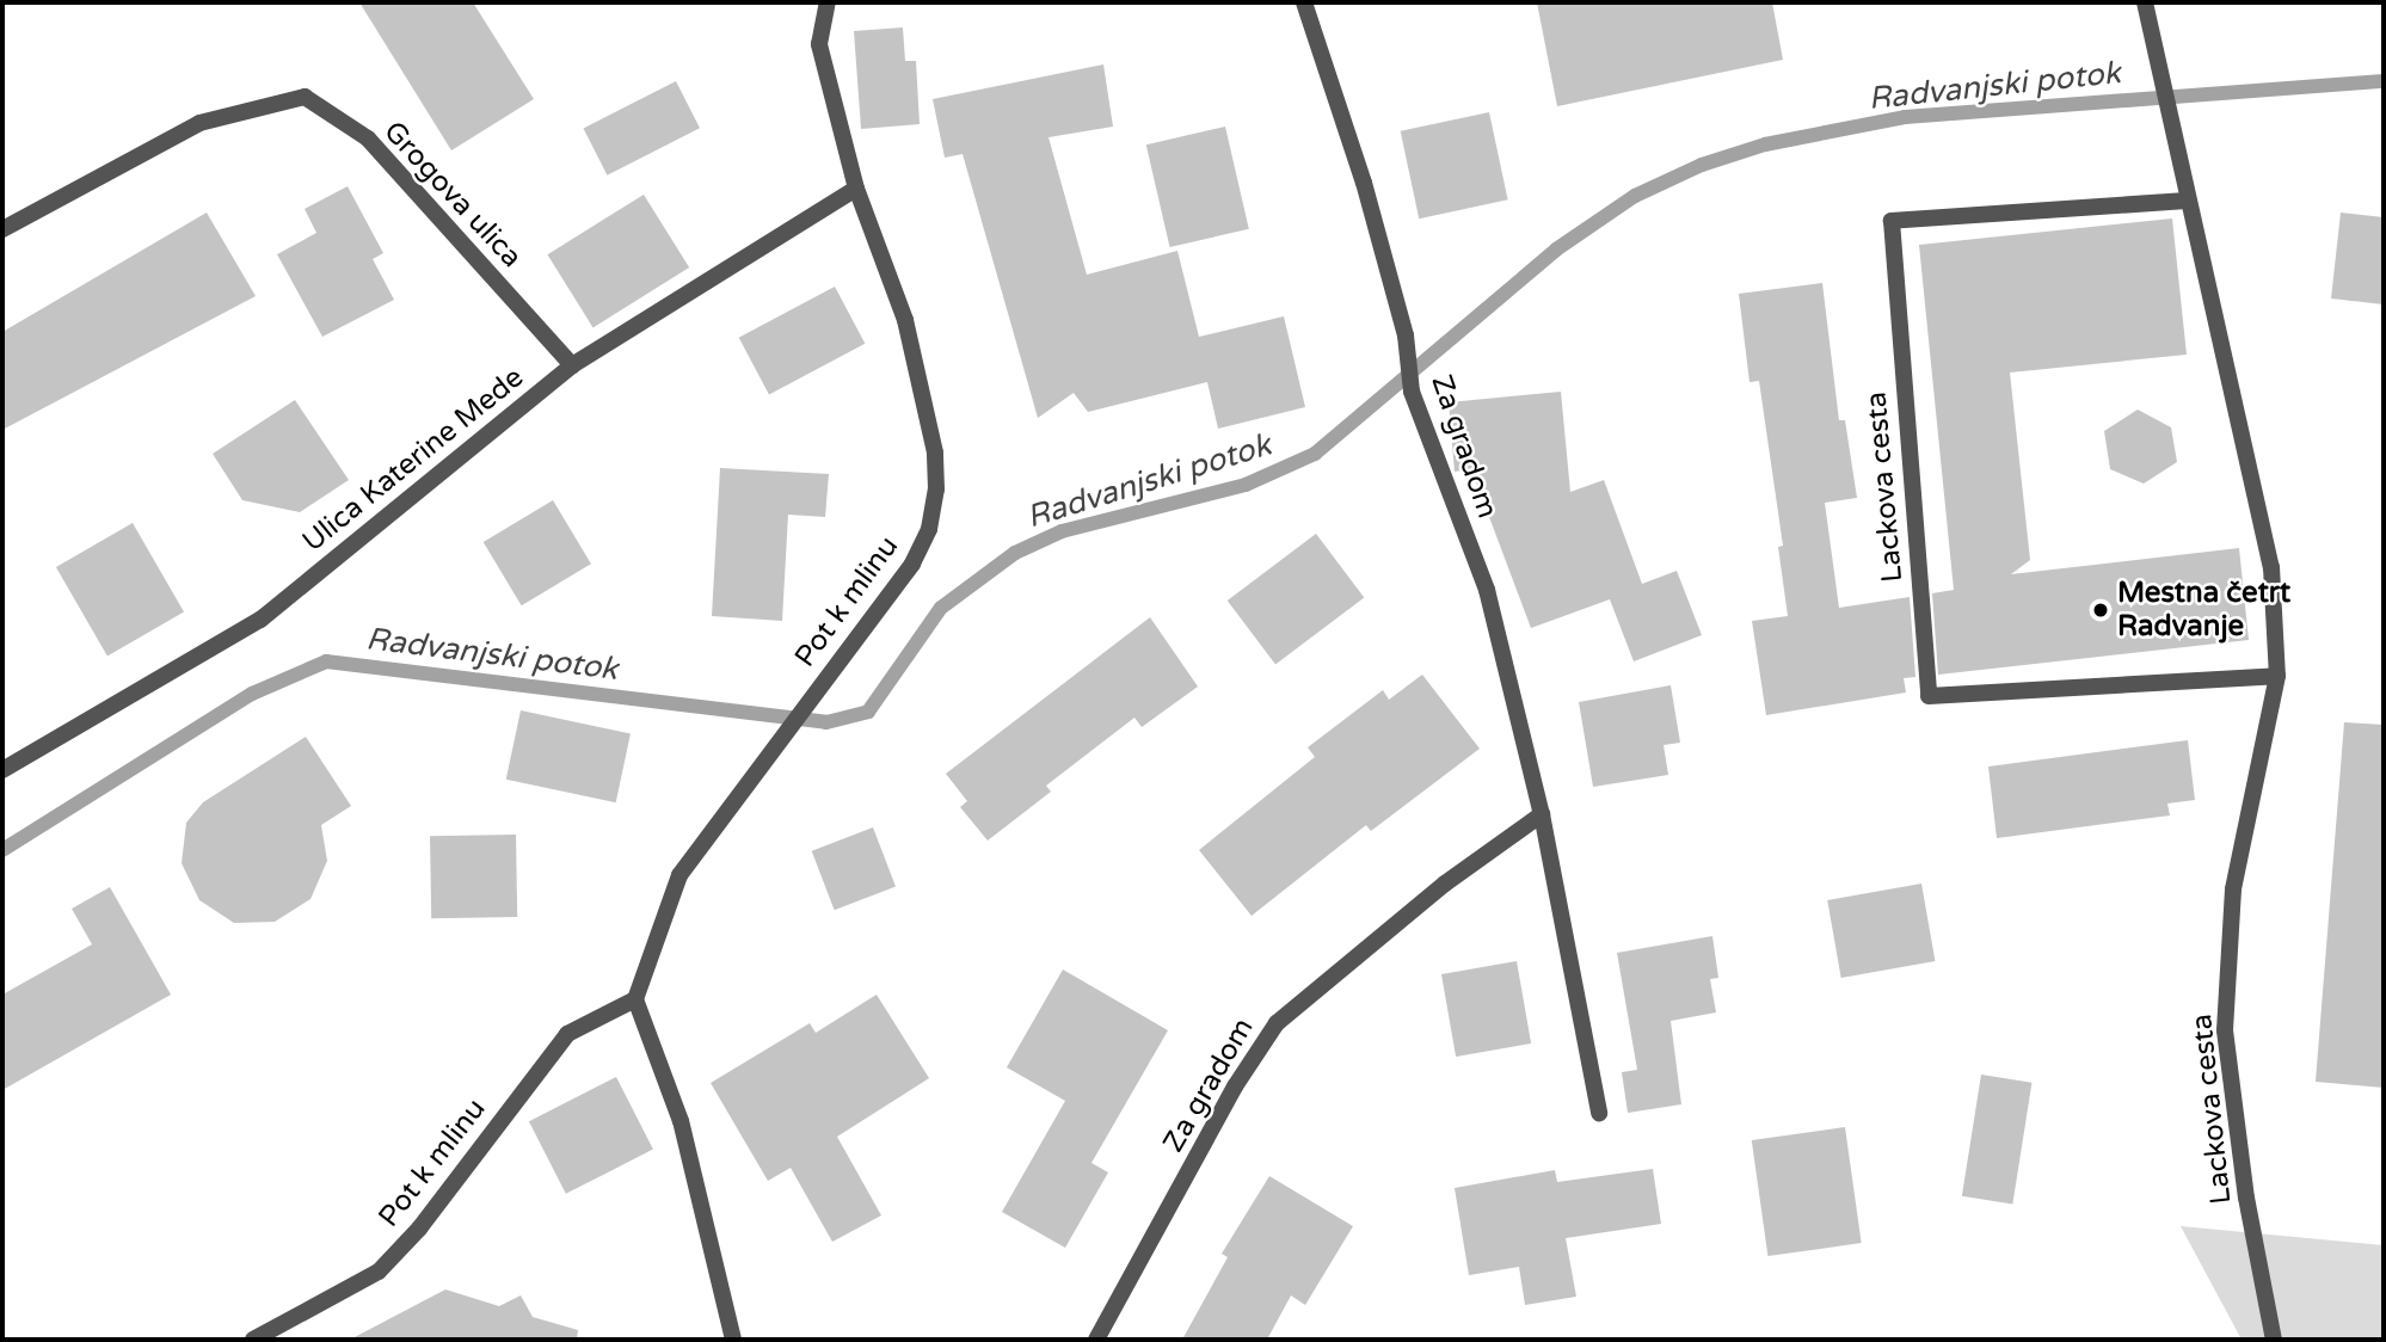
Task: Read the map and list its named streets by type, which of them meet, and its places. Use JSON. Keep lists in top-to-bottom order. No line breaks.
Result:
{"streets":{"street":["Grogova ulica","Za gradom","Ulica Katerine Mede","Lackova cesta","Pot k mlinu"]},"crossings":[["Grogova ulica","Ulica Katerine Mede"],["Ulica Katerine Mede","Pot k mlinu"]],"water":["Radvanjski potok"],"places":["Mestna četrt Radvanje"]}
